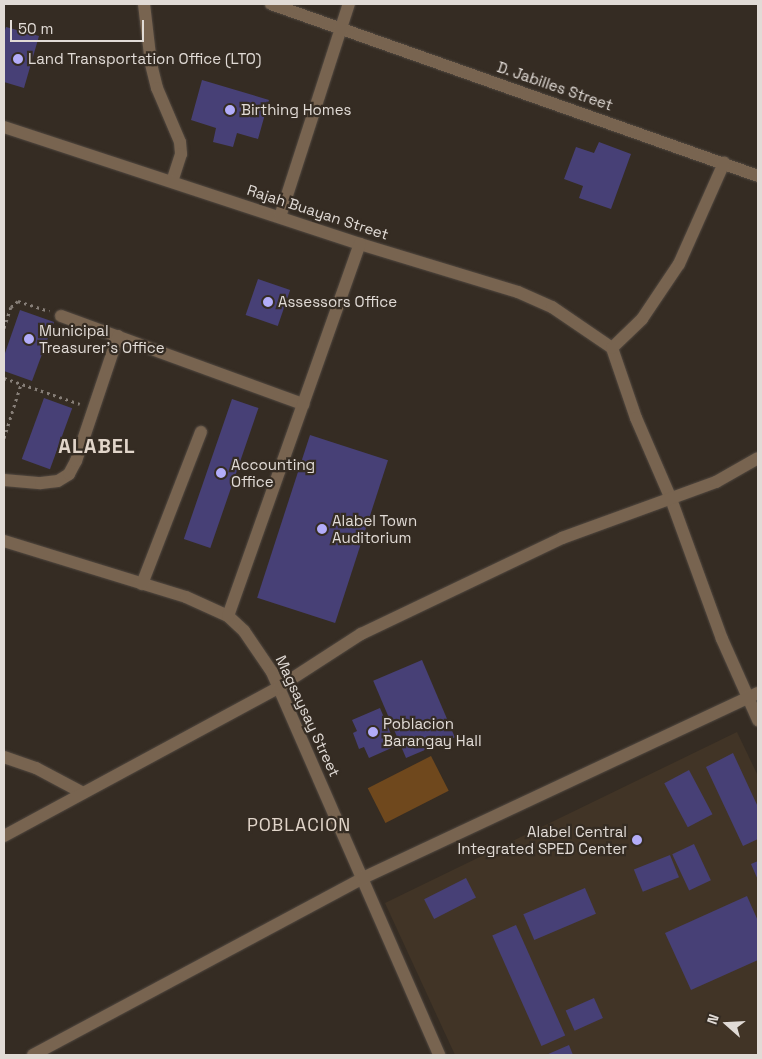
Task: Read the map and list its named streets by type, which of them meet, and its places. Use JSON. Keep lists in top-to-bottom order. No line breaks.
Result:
{"streets":{"street":["D. Jabilles Street","Rajah Buayan Street","Magsaysay Street"]},"districts":["ALABEL","POBLACION"],"places":["Land Transportation Office (LTO)","Birthing Homes","Assessors Office","Municipal Treasurer's Office","Accounting Office","Alabel Town Auditorium","Poblacion Barangay Hall","Alabel Central Integrated SPED Center"],"scale_bar":"50 m","north":"left"}
